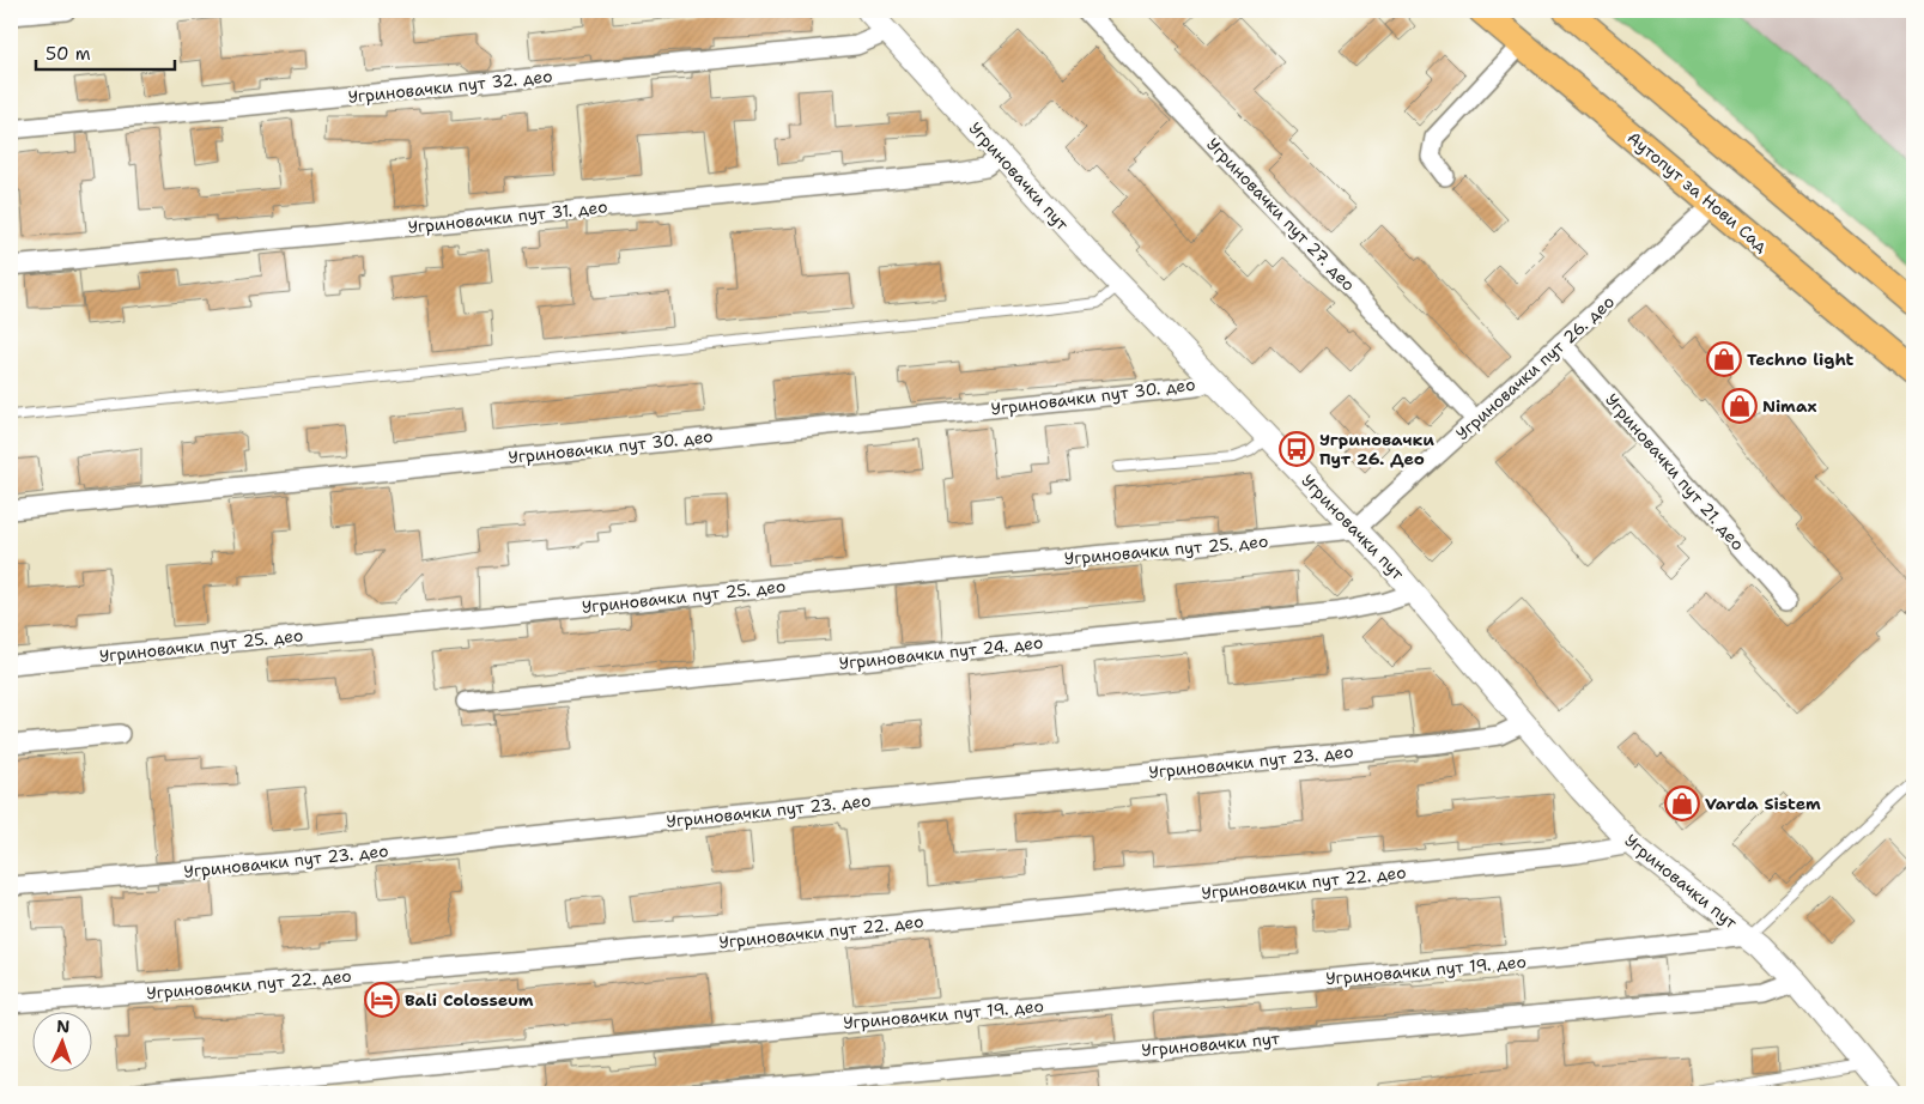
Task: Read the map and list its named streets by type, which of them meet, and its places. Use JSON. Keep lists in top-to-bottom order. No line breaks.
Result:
{"streets":{"main road":["Аутопут за Нови Сад"],"street":["Угриновачки пут 32. део","Угриновачки пут","Угриновачки пут 27. део","Угриновачки пут 31. део","Угриновачки пут 26. део","Угриновачки пут 30. део","Угриновачки пут 21. део","Угриновачки пут 25. део","Угриновачки пут 24. део","Угриновачки пут 23. део","Угриновачки пут 22. део","Угриновачки пут 19. део"]},"crossings":[["Угриновачки пут 32. део","Угриновачки пут"],["Угриновачки пут","Угриновачки пут 31. део"],["Угриновачки пут","Угриновачки пут 26. део"],["Угриновачки пут","Угриновачки пут 30. део"],["Угриновачки пут","Угриновачки пут 25. део"],["Угриновачки пут","Угриновачки пут 24. део"],["Угриновачки пут","Угриновачки пут 23. део"],["Угриновачки пут","Угриновачки пут 22. део"],["Угриновачки пут","Угриновачки пут 19. део"],["Аутопут за Нови Сад","Угриновачки пут 26. део"],["Угриновачки пут 27. део","Угриновачки пут 26. део"],["Угриновачки пут 26. део","Угриновачки пут 21. део"],["Угриновачки пут 26. део","Угриновачки пут 25. део"]],"places":{"shop":["Techno light","Nimax","Varda Sistem"],"bus stop":["Угриновачки Пут 26. Део"],"hotel":["Bali Colosseum"]},"scale_bar":"50 m","north":"top"}
